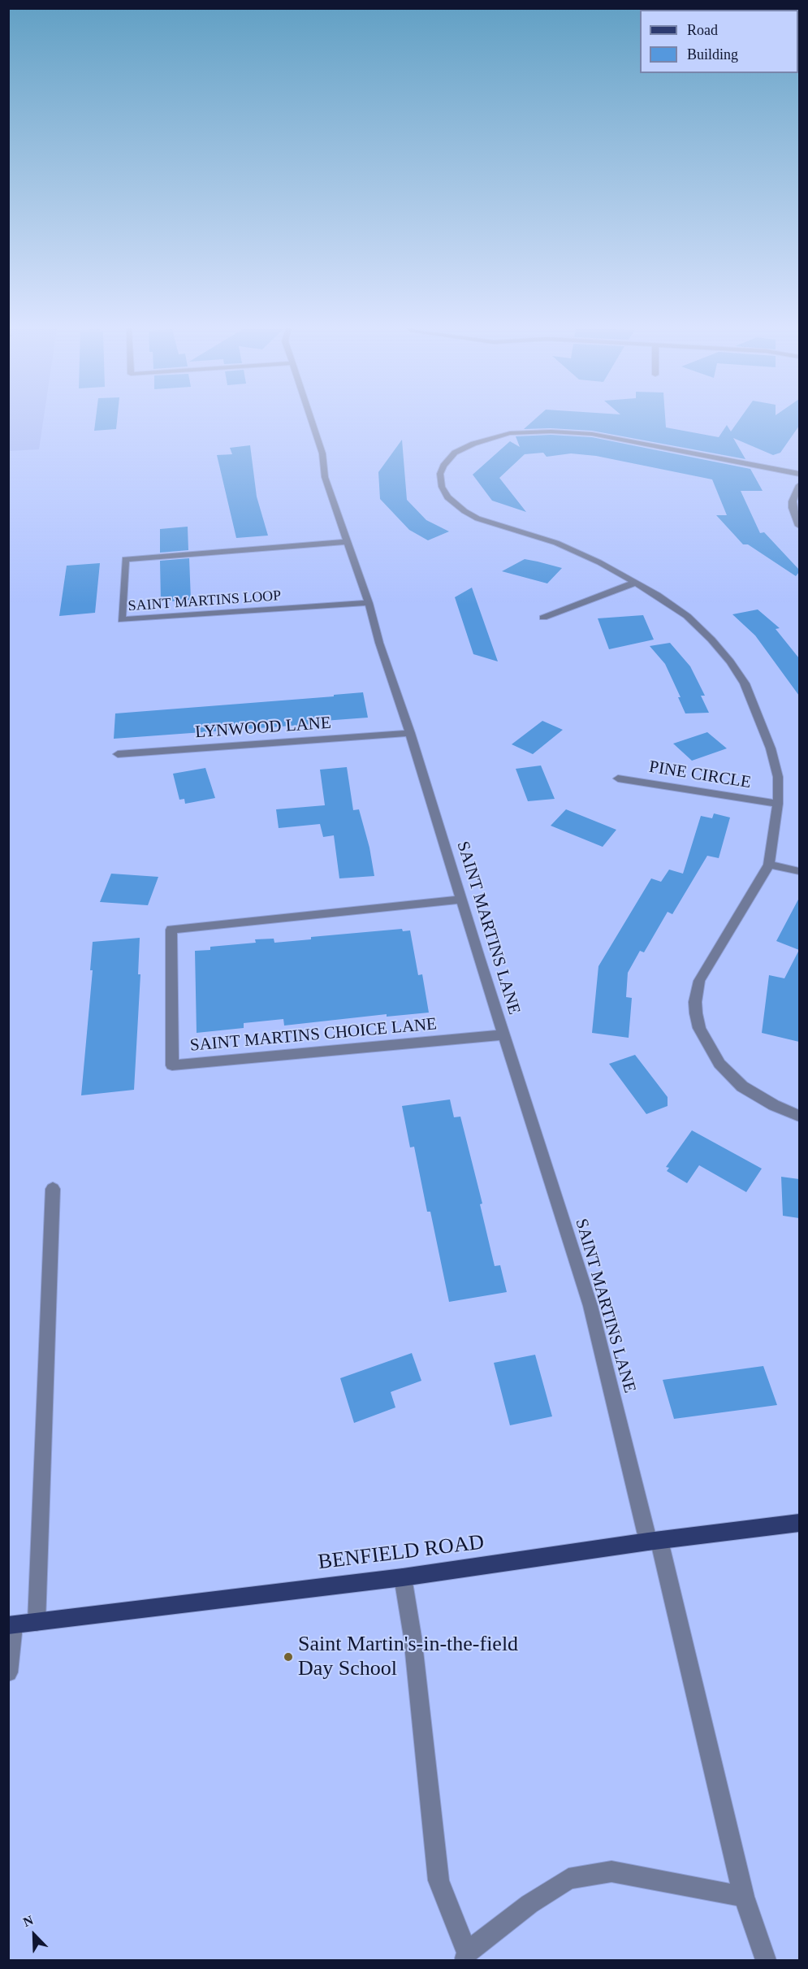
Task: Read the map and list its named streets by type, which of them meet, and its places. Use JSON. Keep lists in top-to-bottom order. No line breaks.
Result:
{"streets":{"main road":["BENFIELD ROAD"],"street":["SAINT MARTINS LOOP","LYNWOOD LANE","PINE CIRCLE","SAINT MARTINS LANE","SAINT MARTINS CHOICE LANE"]},"crossings":[["SAINT MARTINS LOOP","SAINT MARTINS LANE"],["LYNWOOD LANE","SAINT MARTINS LANE"],["SAINT MARTINS LANE","SAINT MARTINS CHOICE LANE"],["SAINT MARTINS LANE","BENFIELD ROAD"]],"places":["Saint Martin's-in-the-field Day School"],"legend":["Road","Building"],"north":"top left"}
